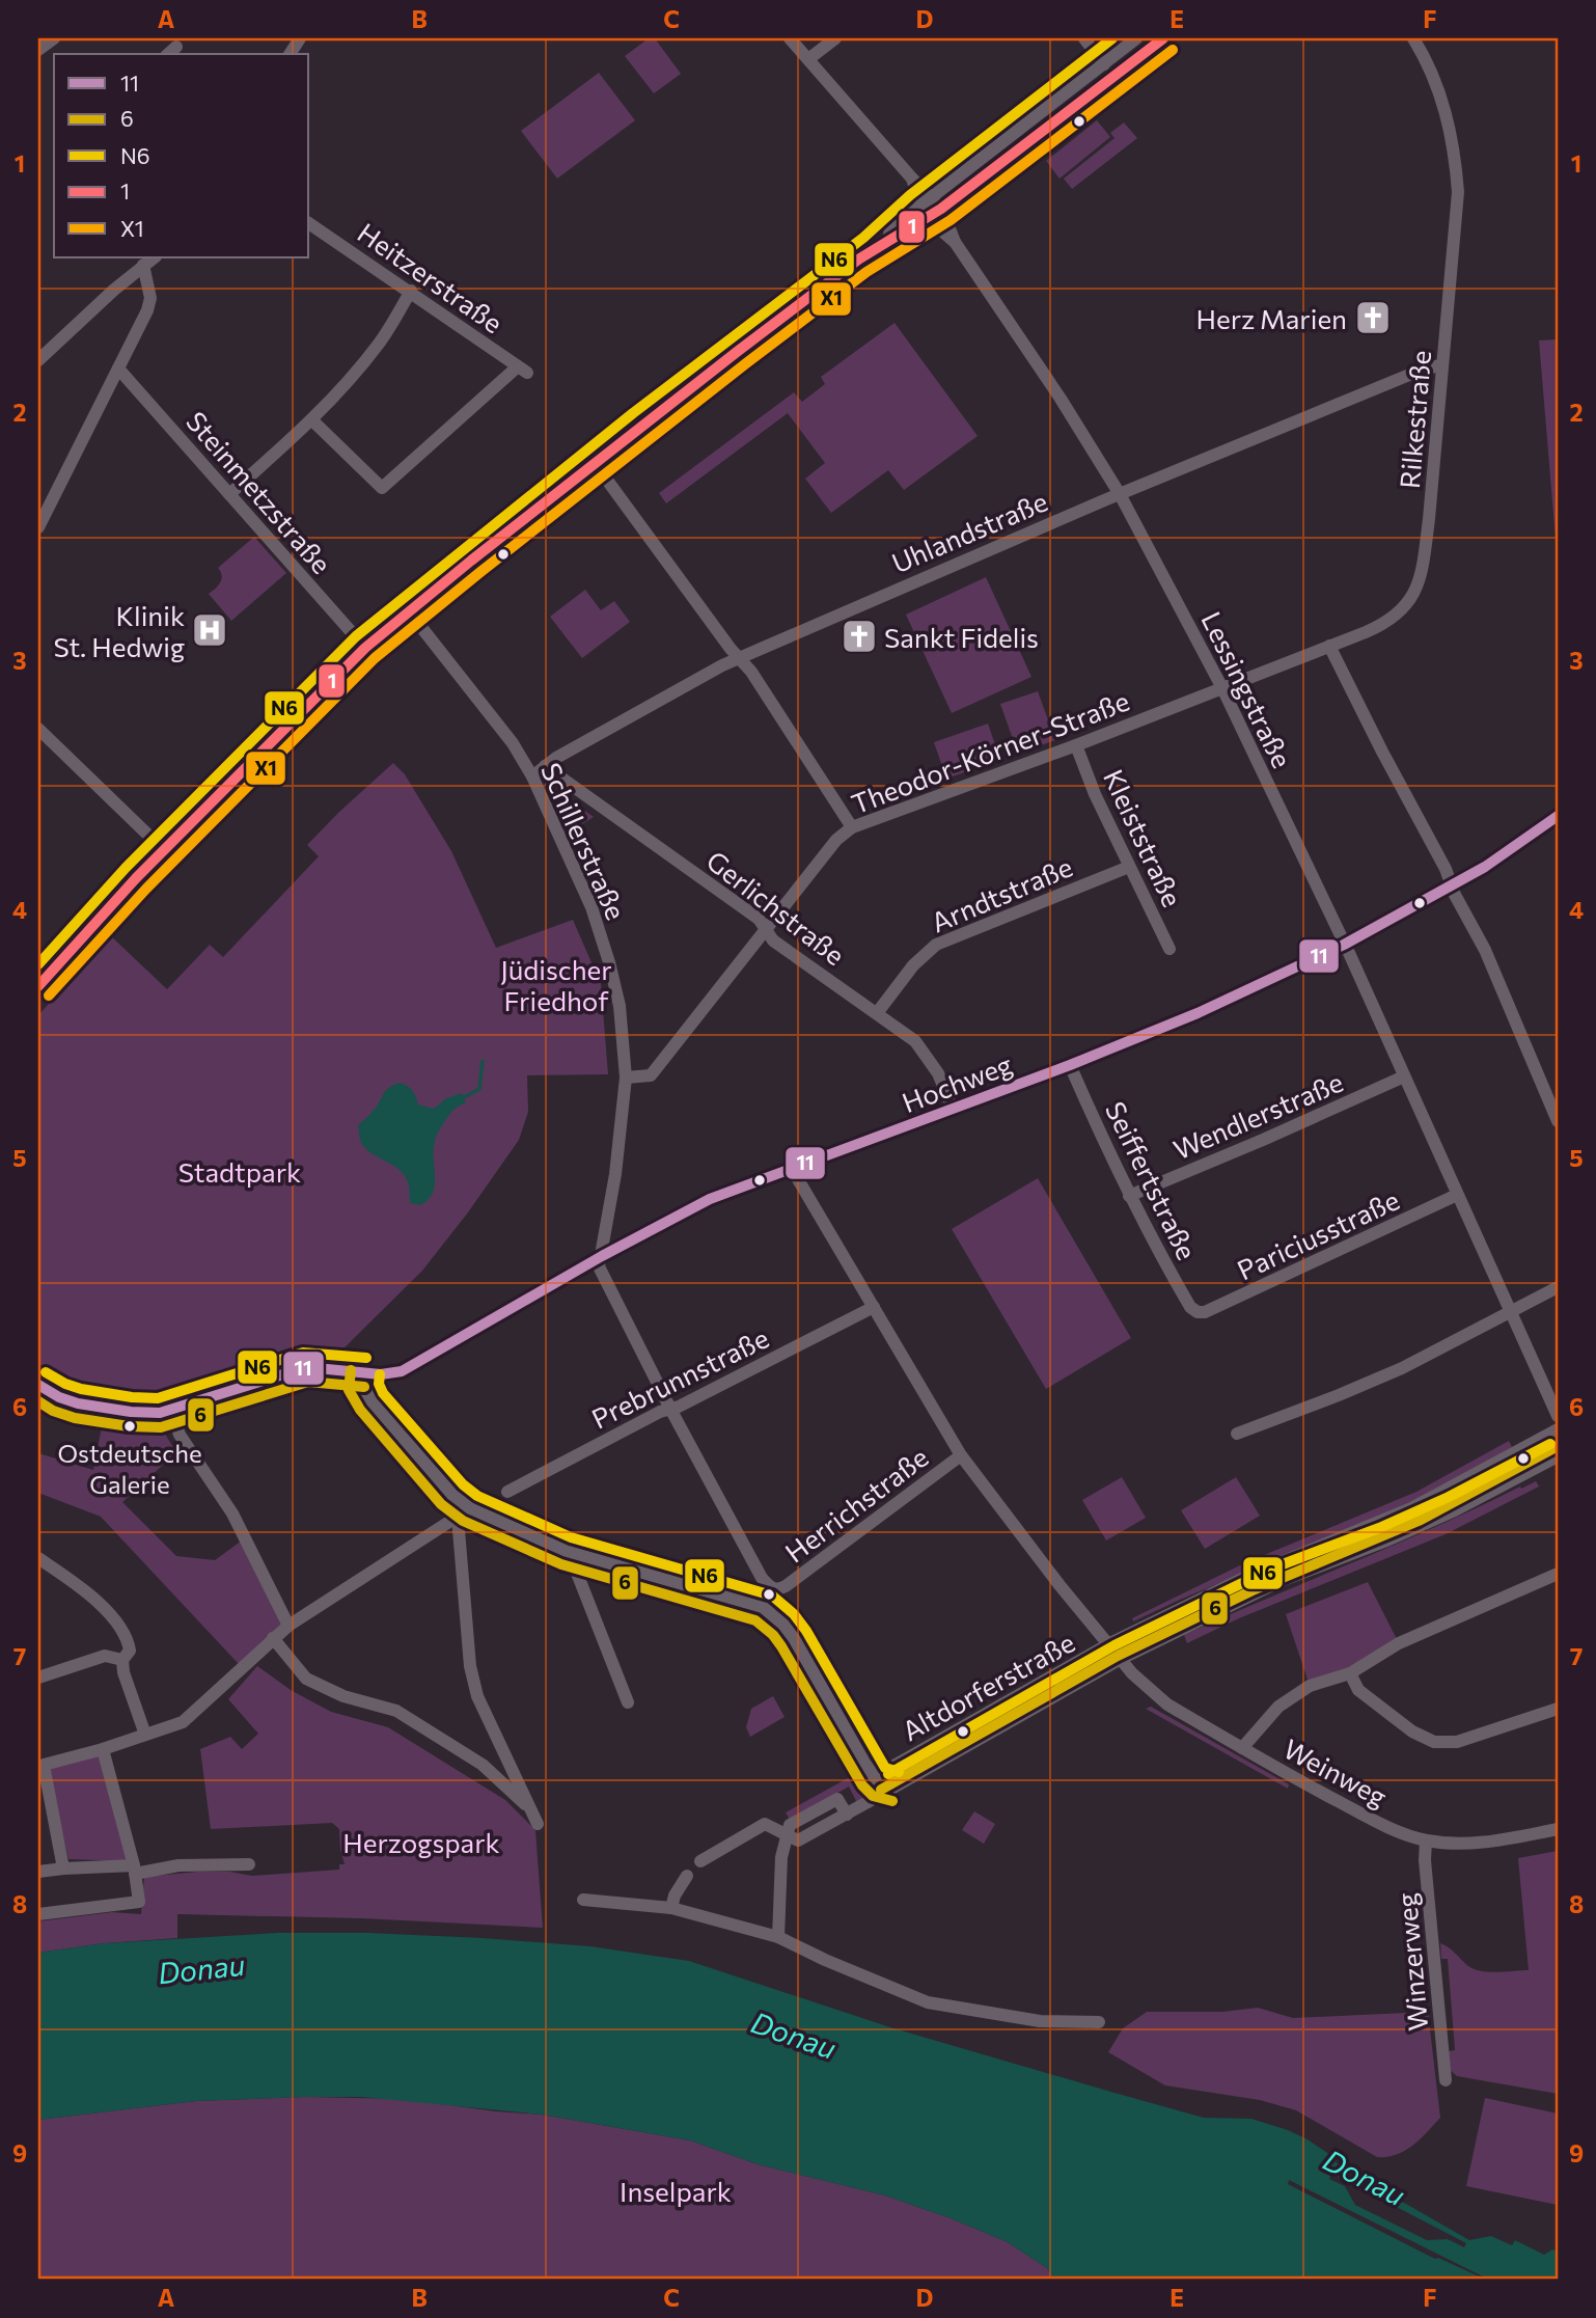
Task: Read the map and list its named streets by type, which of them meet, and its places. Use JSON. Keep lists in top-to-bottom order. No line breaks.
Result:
{"streets":{"street":["Heitzerstraße","Rilkestraße","Steinmetzstraße","Uhlandstraße","Lessingstraße","Theodor-Körner-Straße","Kleiststraße","Schillerstraße","Arndtstraße","Gerlichstraße","Hochweg","Wendlerstraße","Seiffertstraße","Pariciusstraße","Prebrunnstraße","Herrichstraße","Altdorferstraße","Weinweg","Winzerweg"]},"crossings":[["Rilkestraße","Uhlandstraße"],["Rilkestraße","Lessingstraße"],["Rilkestraße","Theodor-Körner-Straße"],["Uhlandstraße","Lessingstraße"],["Uhlandstraße","Schillerstraße"],["Uhlandstraße","Gerlichstraße"],["Lessingstraße","Theodor-Körner-Straße"],["Lessingstraße","Hochweg"],["Lessingstraße","Wendlerstraße"],["Lessingstraße","Pariciusstraße"],["Theodor-Körner-Straße","Kleiststraße"],["Theodor-Körner-Straße","Schillerstraße"],["Theodor-Körner-Straße","Gerlichstraße"],["Kleiststraße","Arndtstraße"],["Schillerstraße","Hochweg"],["Arndtstraße","Gerlichstraße"],["Gerlichstraße","Hochweg"],["Hochweg","Seiffertstraße"],["Hochweg","Weinweg"],["Wendlerstraße","Seiffertstraße"],["Seiffertstraße","Pariciusstraße"],["Prebrunnstraße","Herrichstraße"],["Prebrunnstraße","Weinweg"],["Herrichstraße","Weinweg"],["Altdorferstraße","Weinweg"],["Weinweg","Winzerweg"]],"water":["Donau"],"parks":["Jüdischer Friedhof","Stadtpark","Herzogspark","Inselpark"],"places":{"church":["Herz Marien","Sankt Fidelis"],"hospital":["Klinik St. Hedwig"],"other":["Ostdeutsche Galerie"]},"lines":["transit line N6","transit line 1","transit line X1","transit line 11","transit line 6"],"legend":["11","6","N6","1","X1"],"grid":{"columns":["A","B","C","D","E","F"],"rows":["1","2","3","4","5","6","7","8","9"]}}
